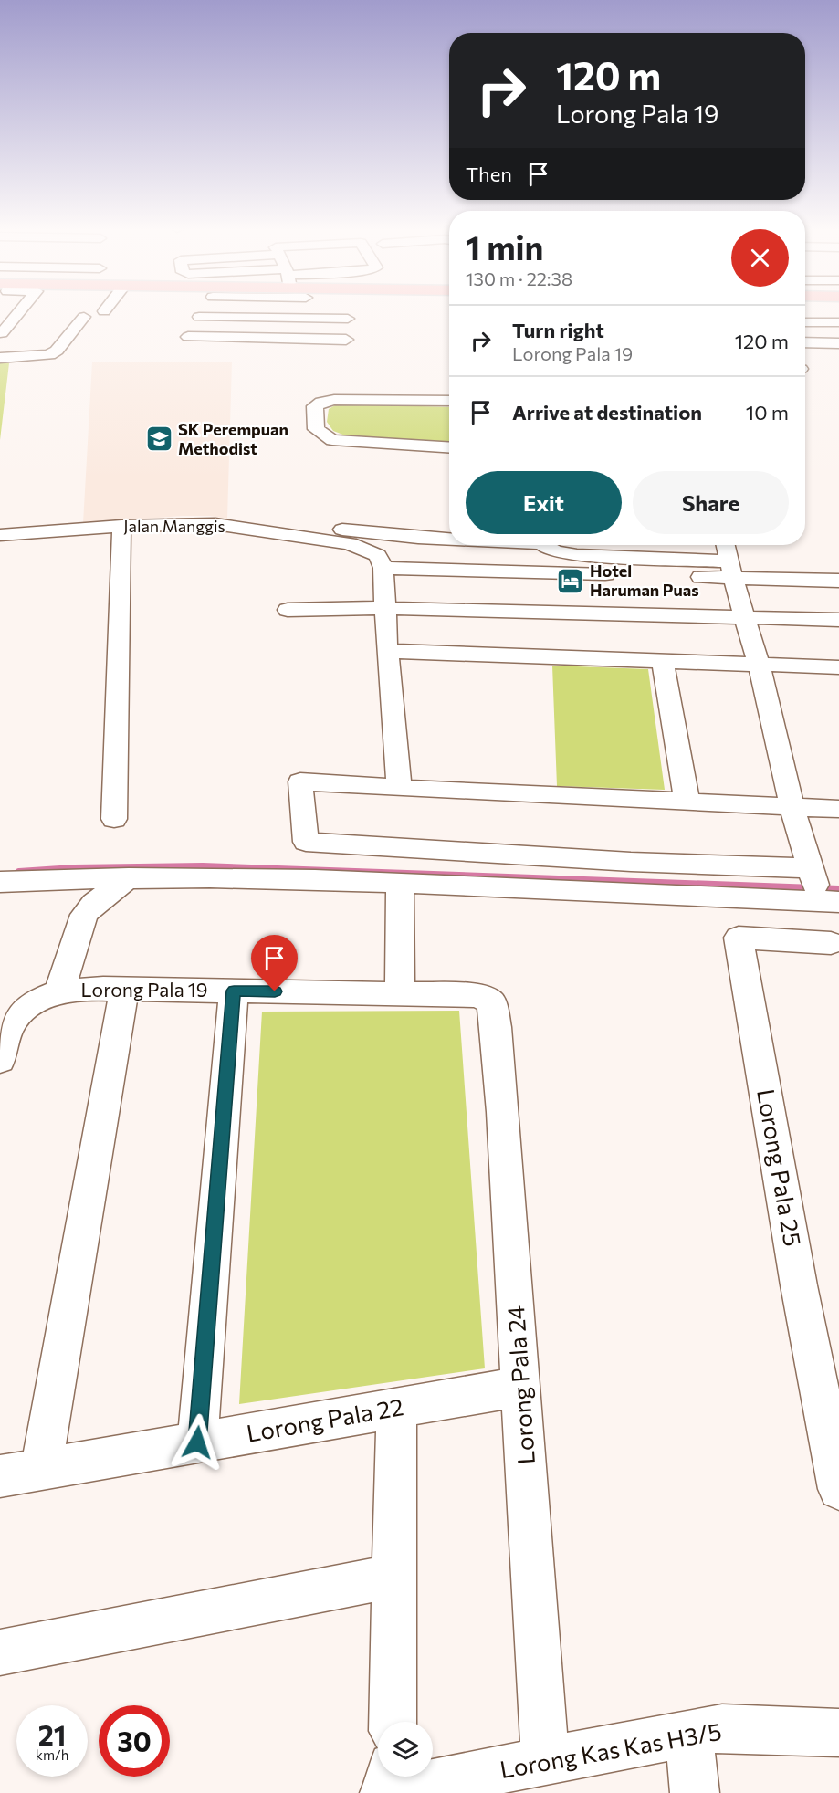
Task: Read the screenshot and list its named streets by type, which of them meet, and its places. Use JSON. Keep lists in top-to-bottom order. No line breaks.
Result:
{"streets":{"street":["Jalan Manggis","Lorong Pala 19","Lorong Pala 25","Lorong Pala 24","Lorong Pala 22","Lorong Kas Kas H3/5"]},"crossings":[["Lorong Pala 19","Lorong Pala 24"],["Lorong Pala 24","Lorong Pala 22"],["Lorong Pala 24","Lorong Kas Kas H3/5"]],"places":{"school or university":["SK Perempuan Methodist"],"hotel":["Hotel Haruman Puas"]},"page":{"turn":["120 m","Lorong Pala 19"],"then":"Then","heading":["1 min","130 m · 22:38"],"list":[{"name":"Turn right","note":"Lorong Pala 19","value":"120 m"},{"name":"Arrive at destination","value":"10 m"}],"buttons":["Exit","Share"],"speed":"21 km/h","limit":"30"}}
